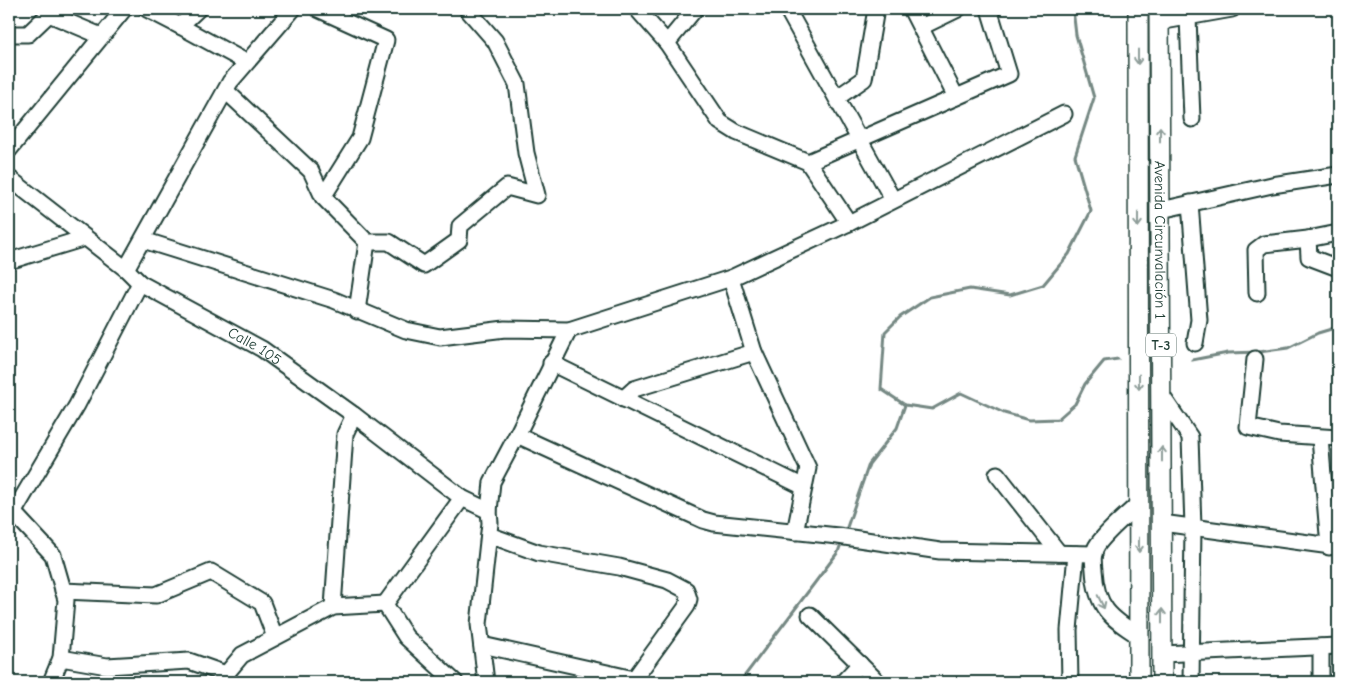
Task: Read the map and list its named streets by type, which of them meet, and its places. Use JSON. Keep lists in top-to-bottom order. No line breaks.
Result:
{"streets":{"main road":["Avenida Circunvalación 1","T-3"],"street":["Calle 105"]}}
